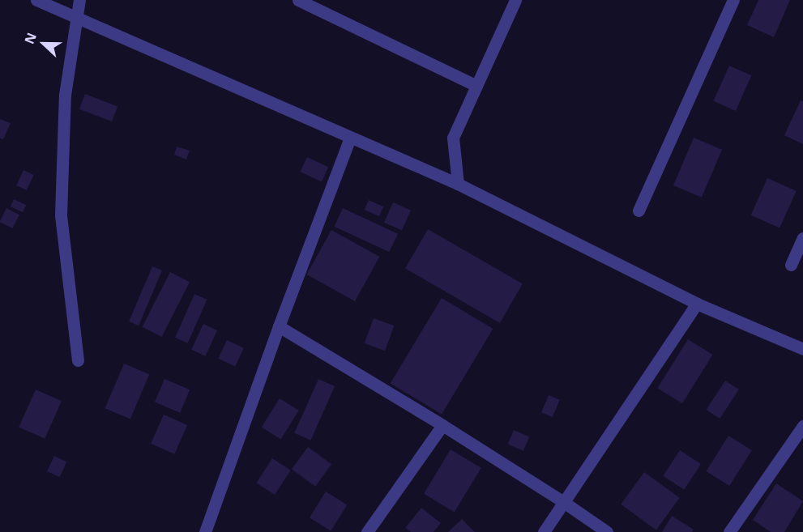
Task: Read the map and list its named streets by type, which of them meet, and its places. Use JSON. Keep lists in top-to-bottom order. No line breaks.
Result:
{"north":"left"}
